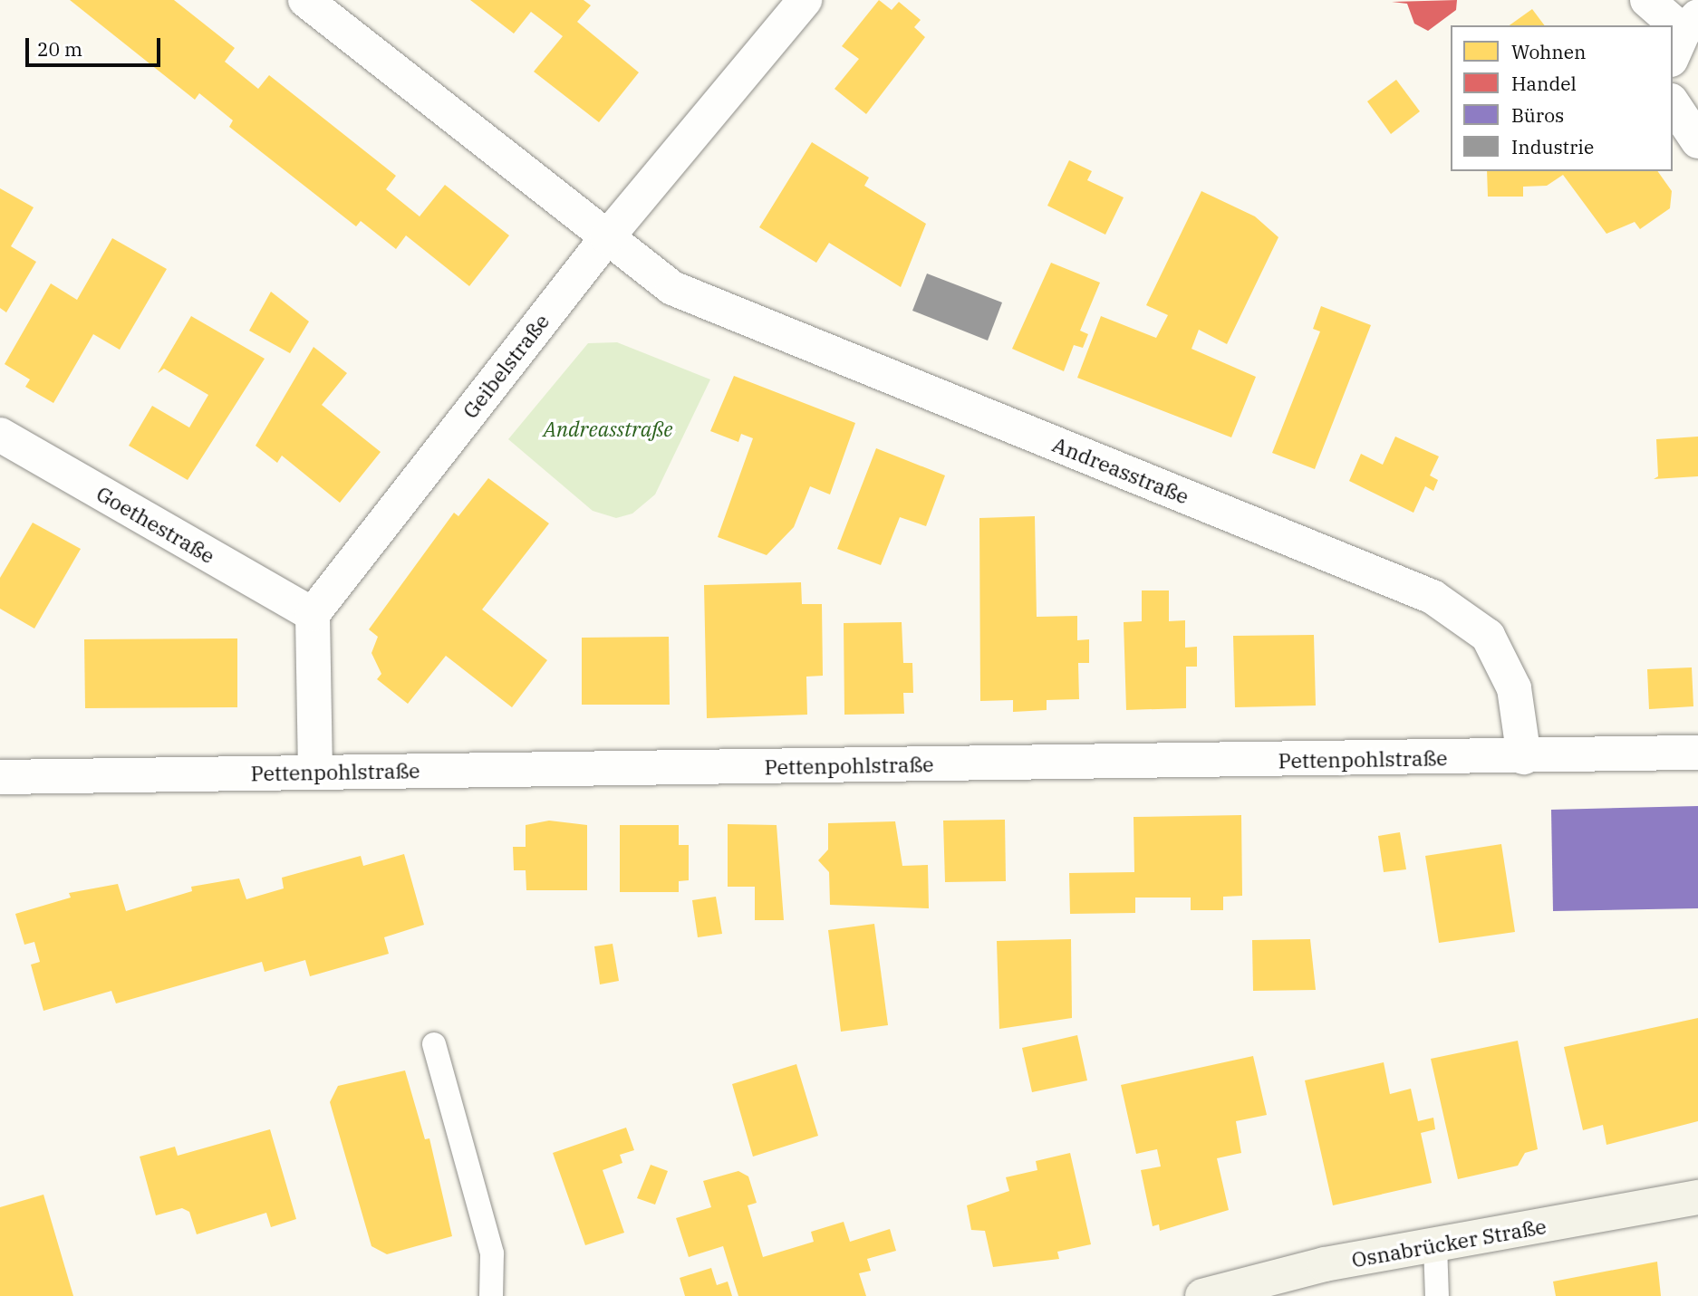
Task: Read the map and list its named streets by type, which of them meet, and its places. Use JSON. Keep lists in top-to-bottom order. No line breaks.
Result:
{"streets":{"street":["Geibelstraße","Andreasstraße","Goethestraße","Pettenpohlstraße","Osnabrücker Straße"]},"crossings":[["Geibelstraße","Andreasstraße"],["Geibelstraße","Goethestraße"],["Andreasstraße","Pettenpohlstraße"]],"parks":["Andreasstraße"],"legend":["Wohnen","Handel","Büros","Industrie"],"scale_bar":"20 m"}
